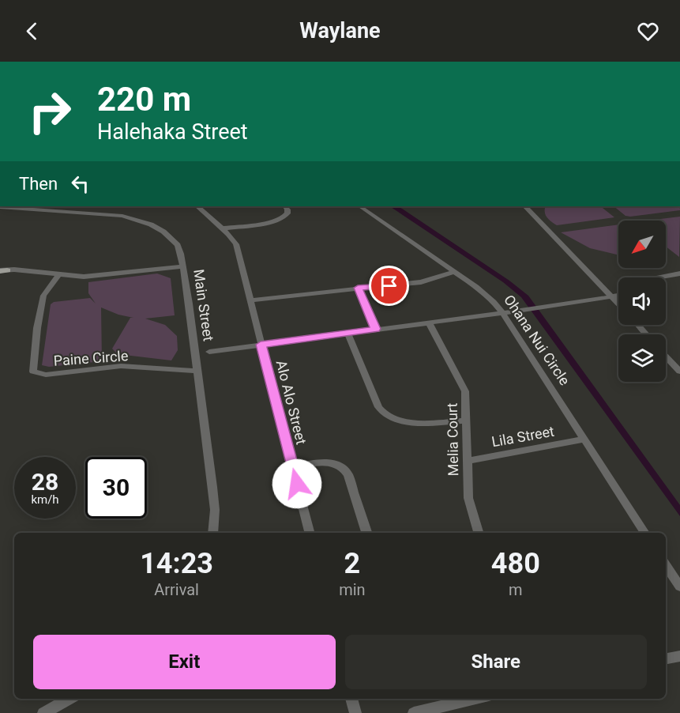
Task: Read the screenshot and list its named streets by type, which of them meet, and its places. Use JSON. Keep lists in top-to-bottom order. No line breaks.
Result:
{"streets":{"street":["Main Street","Ohana Nui Circle","Paine Circle","Alo Alo Street","Lila Street","Melia Court"]},"crossings":[["Main Street","Paine Circle"],["Ohana Nui Circle","Lila Street"],["Lila Street","Melia Court"]],"north":"bottom left","page":{"header":"Waylane","turn":["220 m","Halehaka Street"],"then":"Then","speed":"28 km/h","limit":"30","eta":["14:23","Arrival","2","min","480","m"],"buttons":["Exit","Share"]}}
